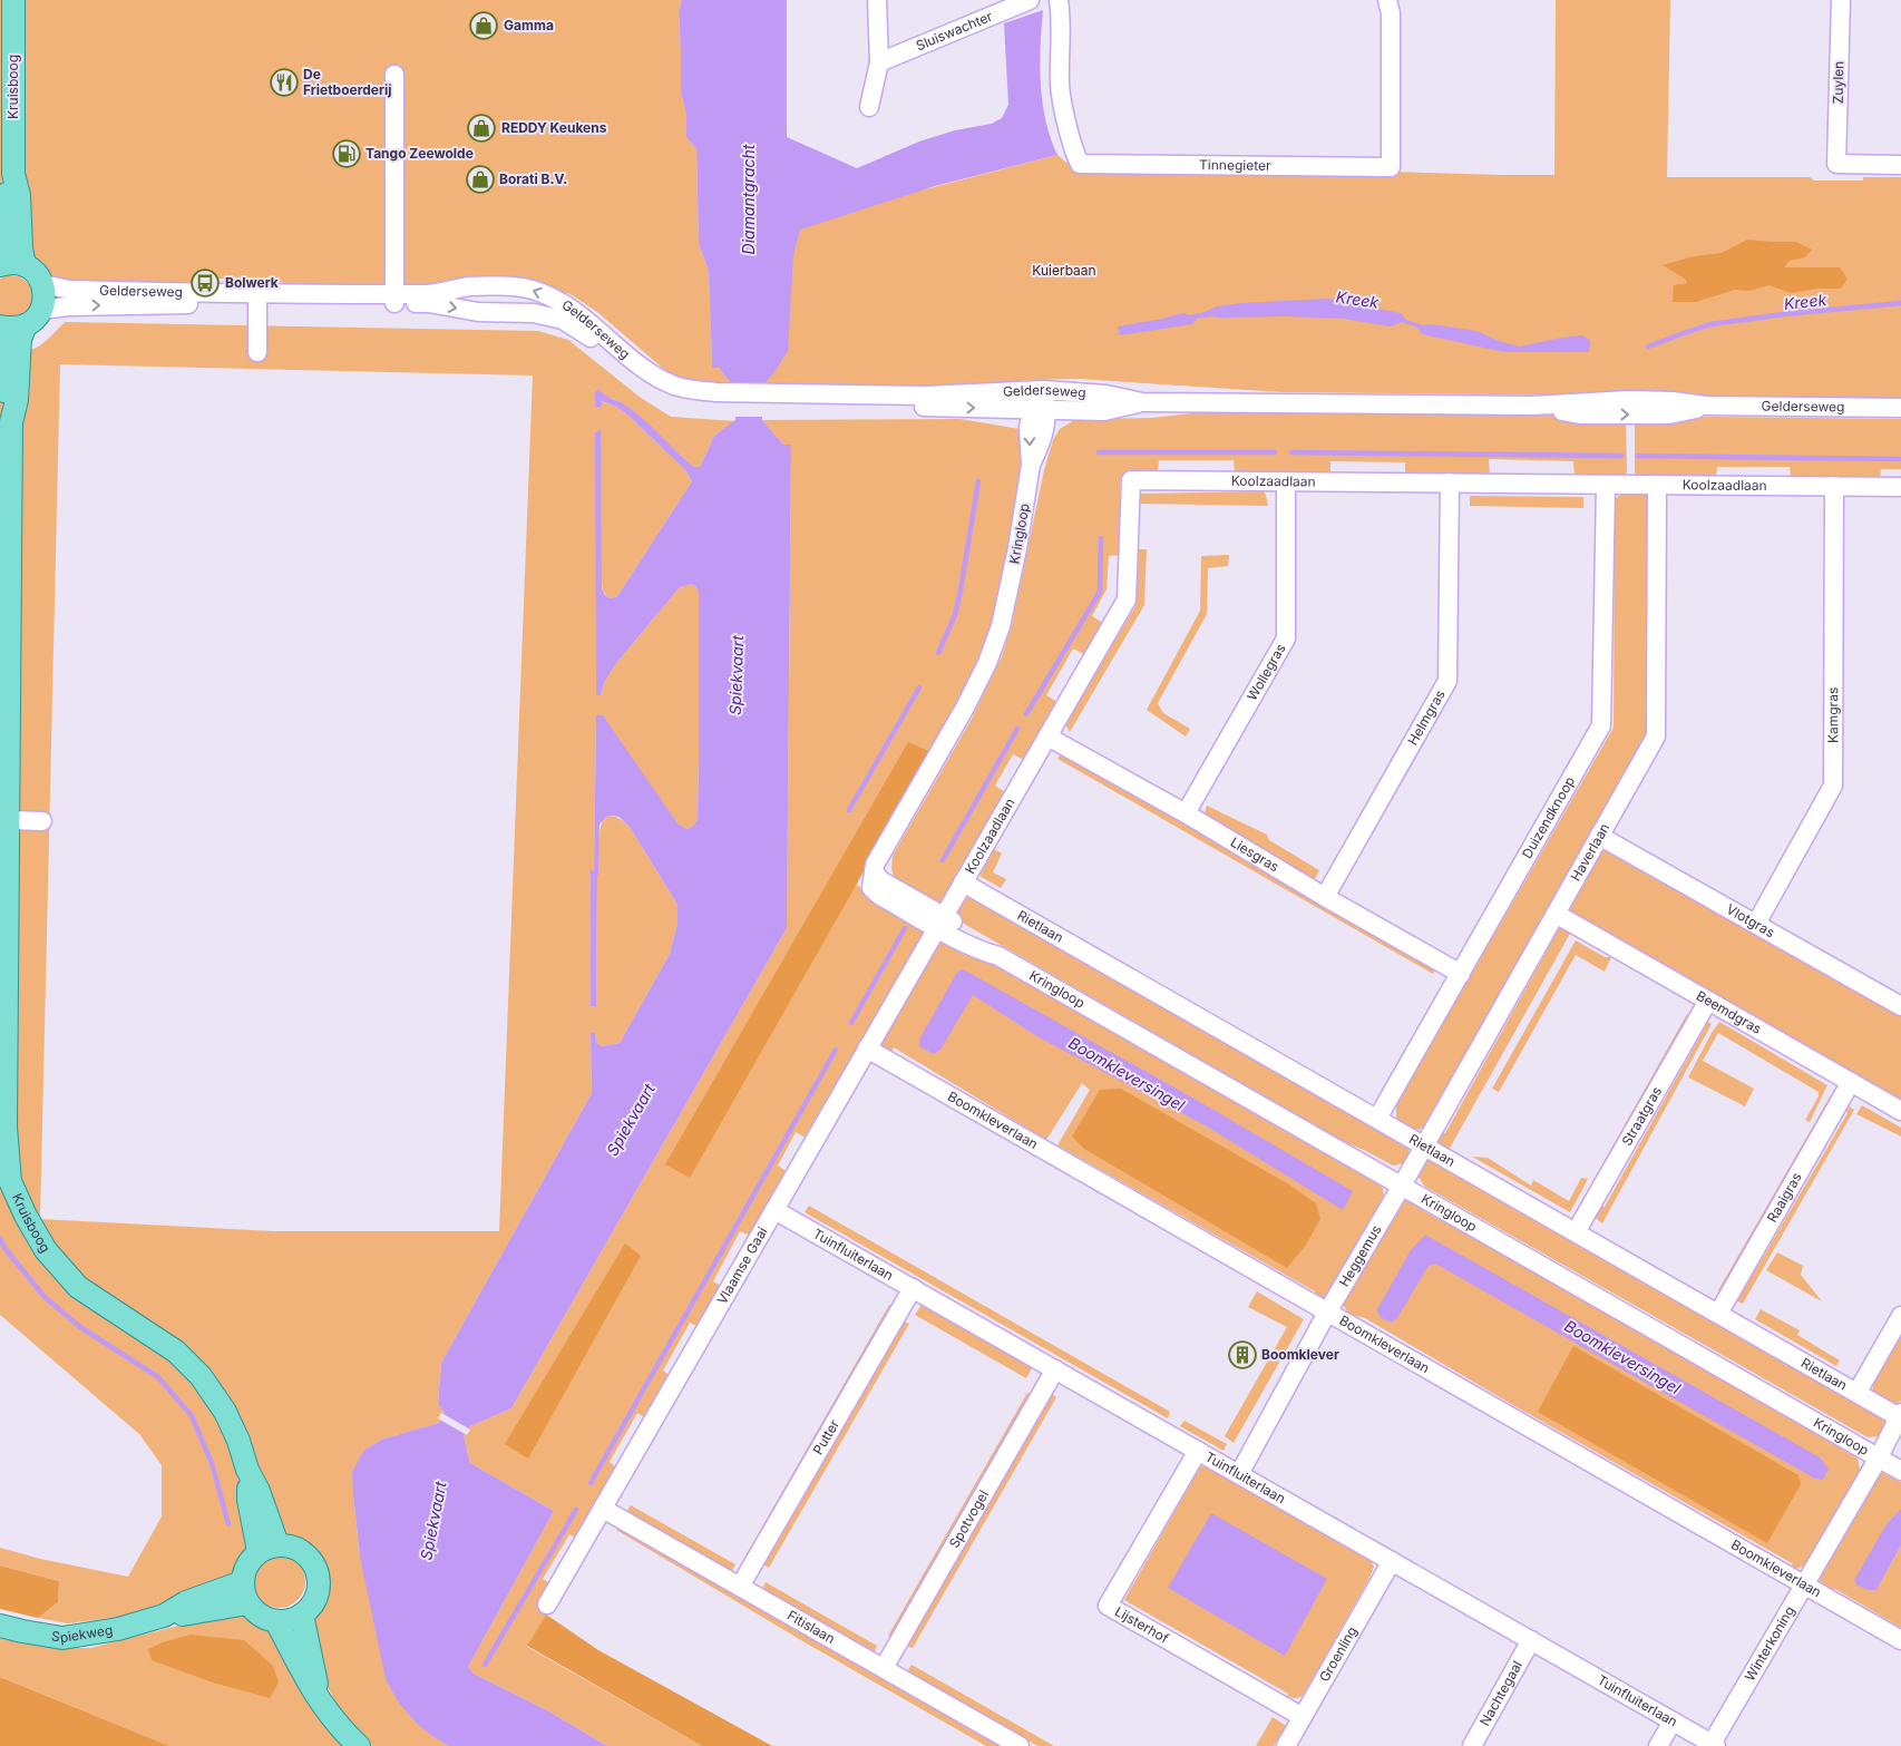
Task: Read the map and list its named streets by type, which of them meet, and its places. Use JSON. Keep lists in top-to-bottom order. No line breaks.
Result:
{"streets":{"main road":["Kruisboog","Spiekweg"],"street":["Sluiswachter","Zuylen","Tinnegieter","Gelderseweg","Koolzaadlaan","Kringloop","Wollegras","Kamgras","Helmgras","Duizendknoop","Haverlaan","Liesgras","Vlotgras","Rietlaan","Beemdgras","Straatgras","Boomkleverlaan","Raaigras","Tuinfluiterlaan","Heggemus","Vlaamse Gaai","Putter","Spotvogel","Lijsterhof","Fitislaan","Winterkoning","Groenling","Nachtegaal"]},"crossings":[["Kruisboog","Spiekweg"],["Gelderseweg","Kringloop"],["Koolzaadlaan","Kringloop"],["Koolzaadlaan","Wollegras"],["Koolzaadlaan","Kamgras"],["Koolzaadlaan","Helmgras"],["Koolzaadlaan","Duizendknoop"],["Koolzaadlaan","Haverlaan"],["Koolzaadlaan","Liesgras"],["Koolzaadlaan","Rietlaan"],["Koolzaadlaan","Vlaamse Gaai"],["Kringloop","Haverlaan"],["Kringloop","Heggemus"],["Kringloop","Vlaamse Gaai"],["Kringloop","Winterkoning"],["Wollegras","Liesgras"],["Kamgras","Vlotgras"],["Helmgras","Liesgras"],["Duizendknoop","Liesgras"],["Duizendknoop","Rietlaan"],["Haverlaan","Vlotgras"],["Haverlaan","Rietlaan"],["Haverlaan","Beemdgras"],["Haverlaan","Heggemus"],["Rietlaan","Straatgras"],["Rietlaan","Raaigras"],["Rietlaan","Winterkoning"],["Beemdgras","Straatgras"],["Beemdgras","Raaigras"],["Boomkleverlaan","Heggemus"],["Boomkleverlaan","Vlaamse Gaai"],["Boomkleverlaan","Winterkoning"],["Tuinfluiterlaan","Heggemus"],["Tuinfluiterlaan","Vlaamse Gaai"],["Tuinfluiterlaan","Putter"],["Tuinfluiterlaan","Spotvogel"],["Tuinfluiterlaan","Lijsterhof"],["Tuinfluiterlaan","Winterkoning"],["Tuinfluiterlaan","Groenling"],["Tuinfluiterlaan","Nachtegaal"],["Vlaamse Gaai","Fitislaan"],["Putter","Fitislaan"],["Spotvogel","Fitislaan"],["Lijsterhof","Groenling"]],"water":["Diamantgracht","Kreek","Spiekvaart","Boomkleversingel"],"parks":["Kuierbaan"],"places":{"shop":["Gamma","REDDY Keukens","Borati B.V."],"restaurant":["De Frietboerderij"],"fuel station":["Tango Zeewolde"],"bus stop":["Bolwerk"],"building":["Boomklever"]}}
